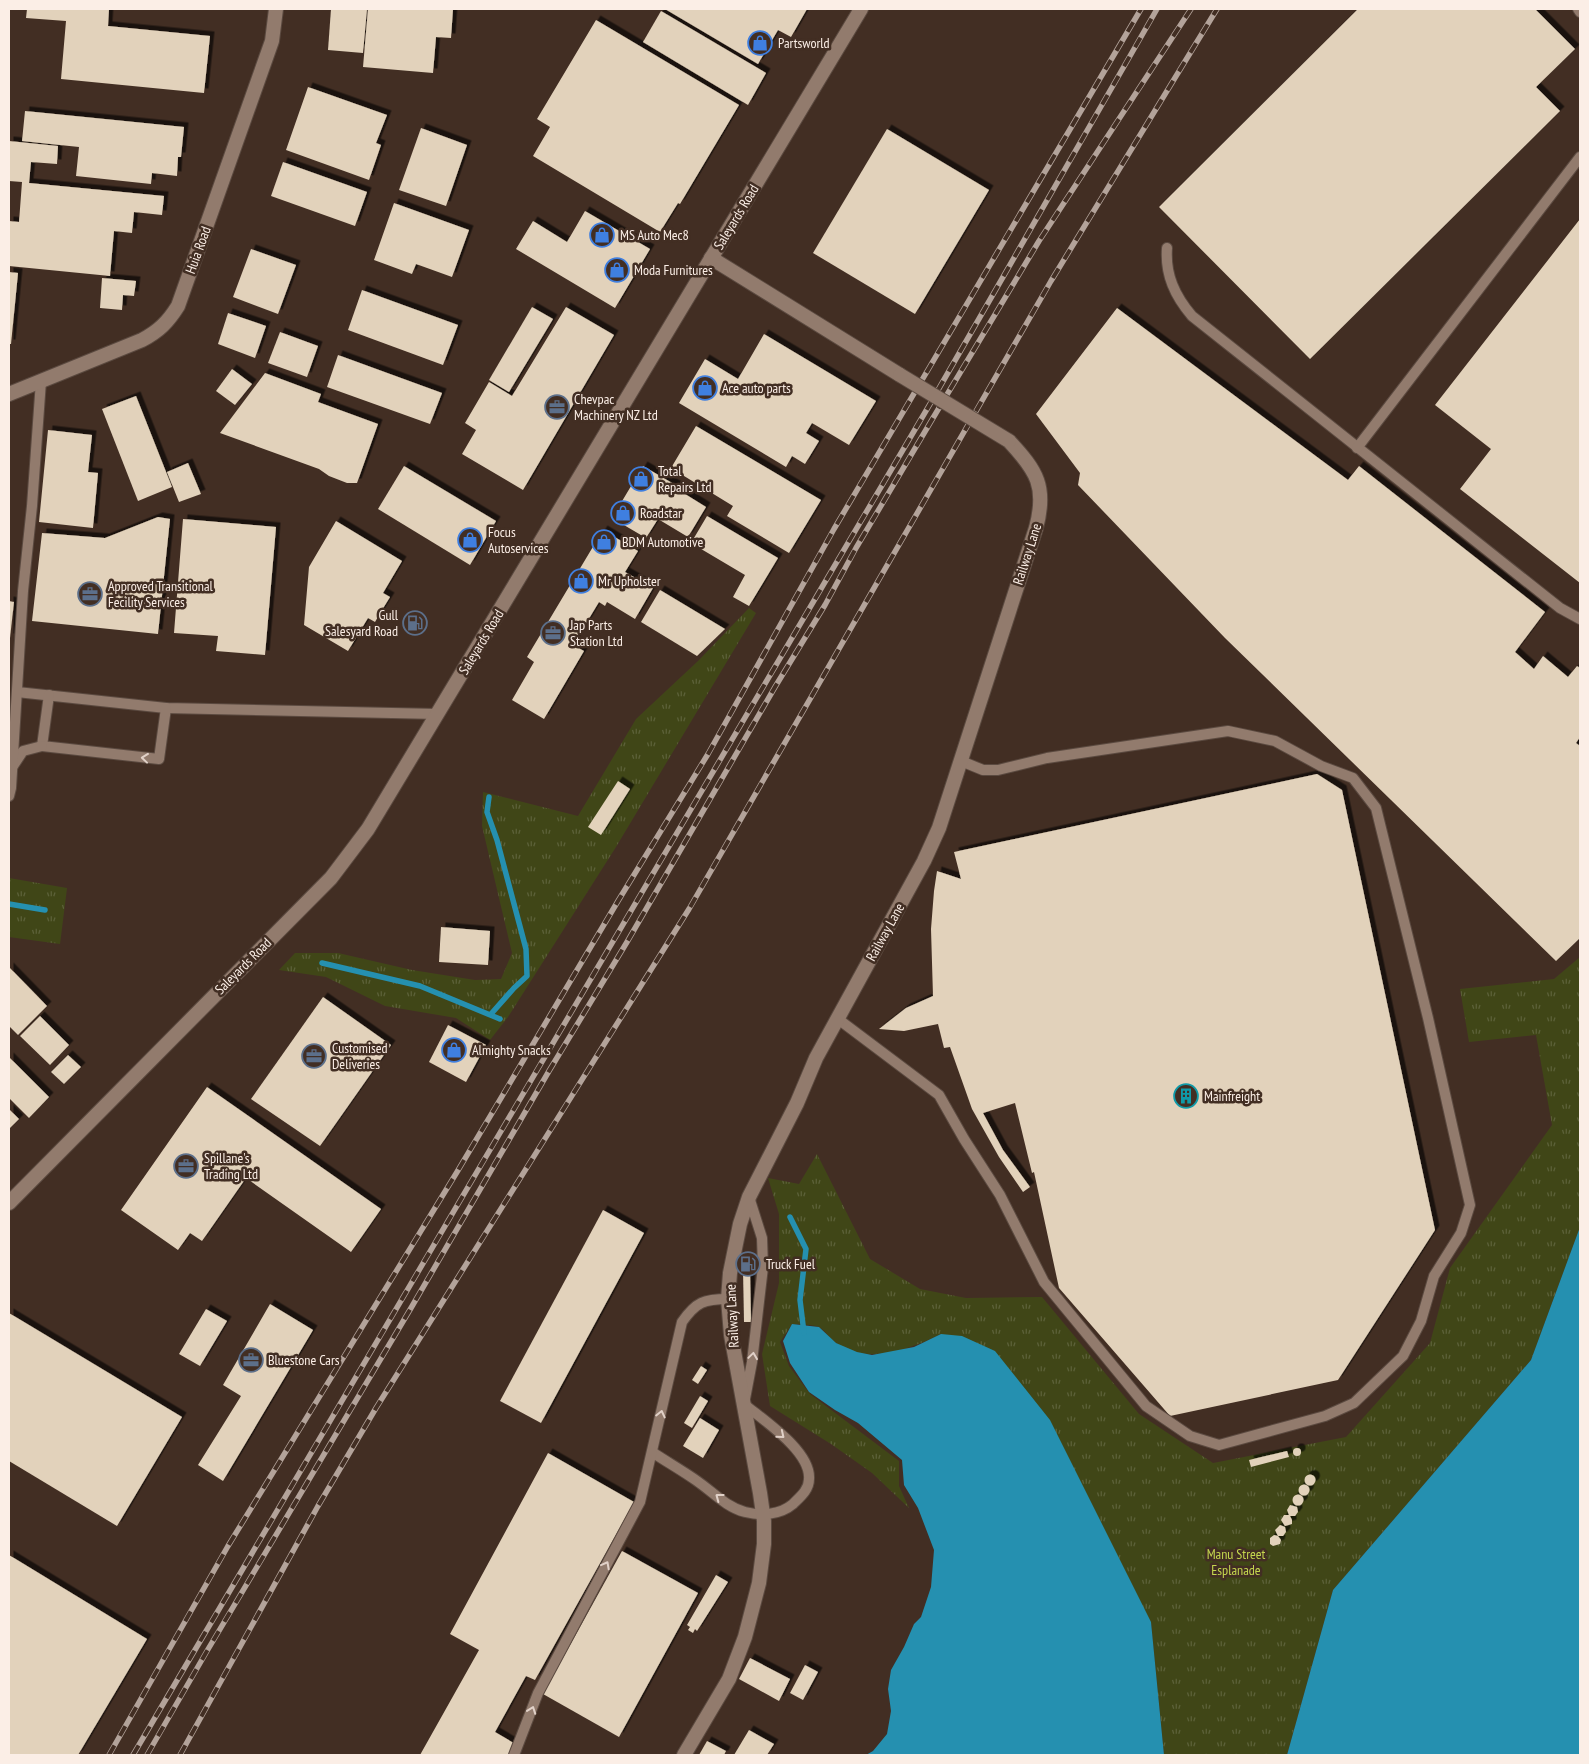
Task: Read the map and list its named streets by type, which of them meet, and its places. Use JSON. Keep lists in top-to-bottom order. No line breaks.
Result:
{"streets":{"street":["Saleyards Road","Huia Road","Railway Lane"]},"crossings":[["Saleyards Road","Railway Lane"]],"parks":["Manu Street Esplanade"],"places":{"shop":["Partsworld","MS Auto Mec8","Moda Furnitures","Ace auto parts","Total Repairs Ltd","Roadstar","Focus Autoservices","BDM Automotive","Mr Upholster","Almighty Snacks"],"office":["Chevpac Machinery NZ Ltd","Approved Transitional Fecility Services","Jap Parts Station Ltd","Customised Deliveries","Spillane's Trading Ltd","Bluestone Cars"],"fuel station":["Gull Salesyard Road","Truck Fuel"],"building":["Mainfreight"]}}
